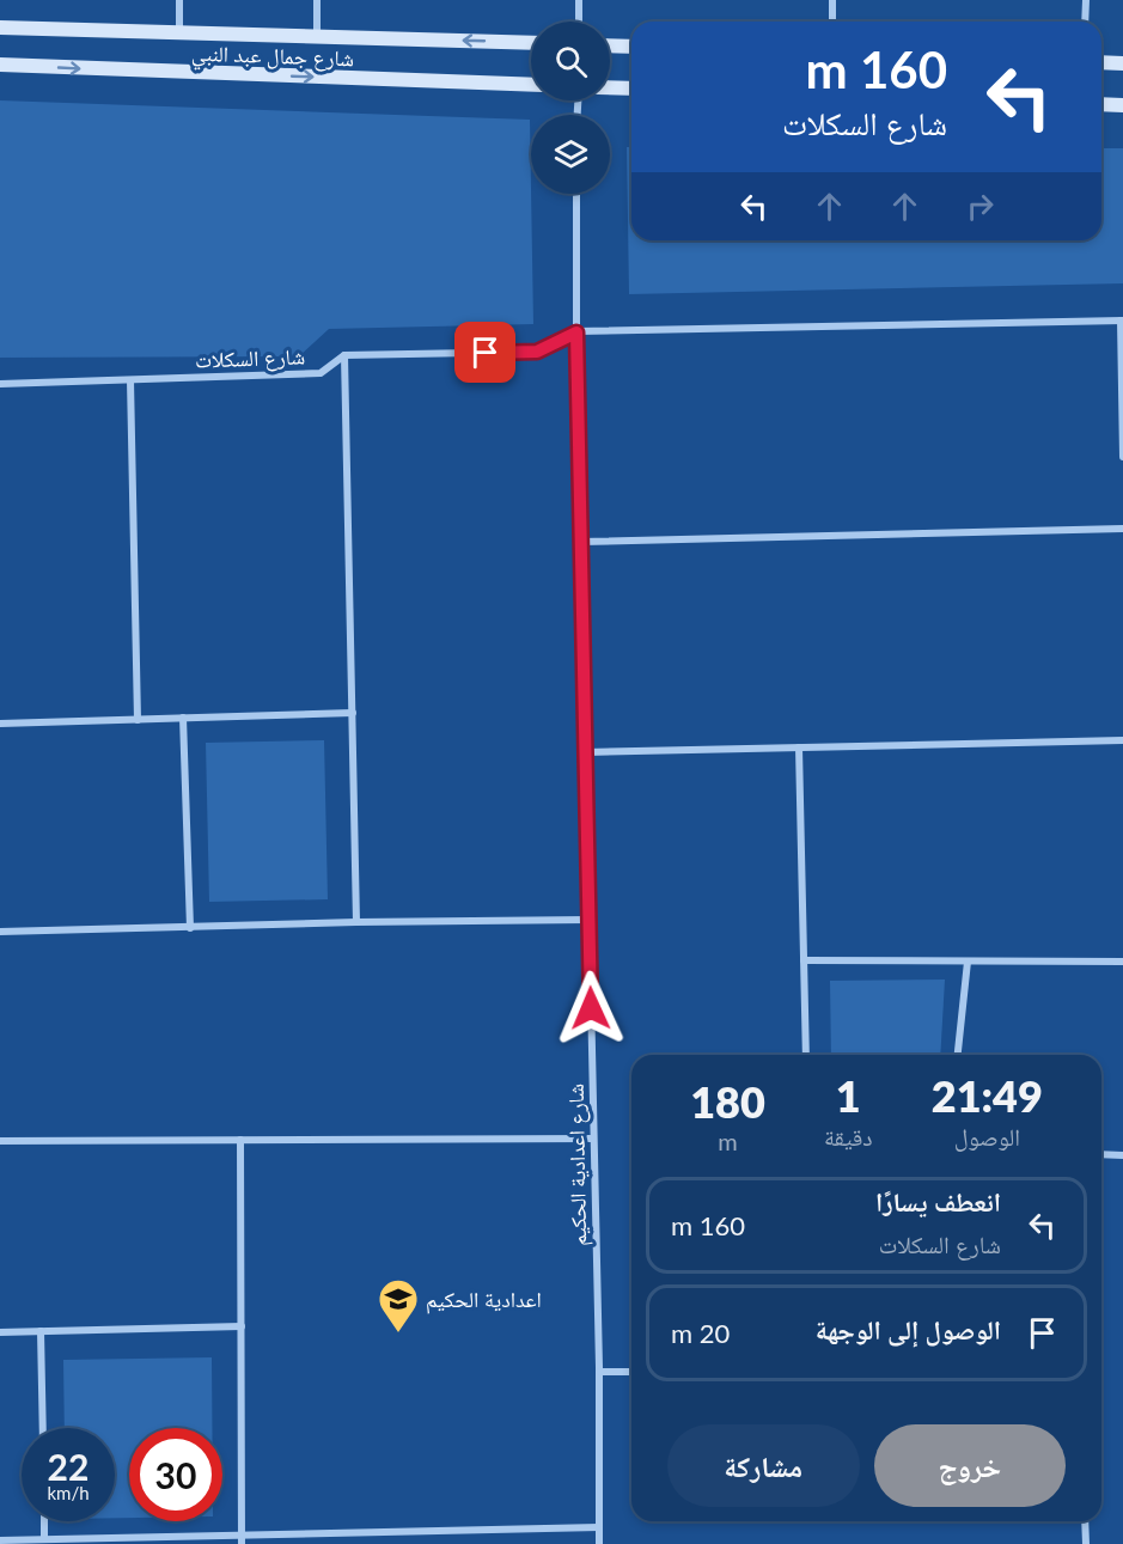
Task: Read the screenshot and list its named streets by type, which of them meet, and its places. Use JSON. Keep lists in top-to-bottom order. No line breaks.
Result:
{"streets":{"street":["شارع جمال عبد النبي","شارع السكلات","شارع اعدادية الحكيم"]},"places":{"school or university":["اعدادية الحكيم"]},"page":{"turn":["160 m","شارع السكلات"],"eta":["21:49","الوصول","1","دقيقة","180","m"],"list":[{"name":"انعطف يسارًا","note":"شارع السكلات","value":"160 m"},{"name":"الوصول إلى الوجهة","value":"20 m"}],"buttons":["خروج","مشاركة"],"speed":"22 km/h","limit":"30"}}
